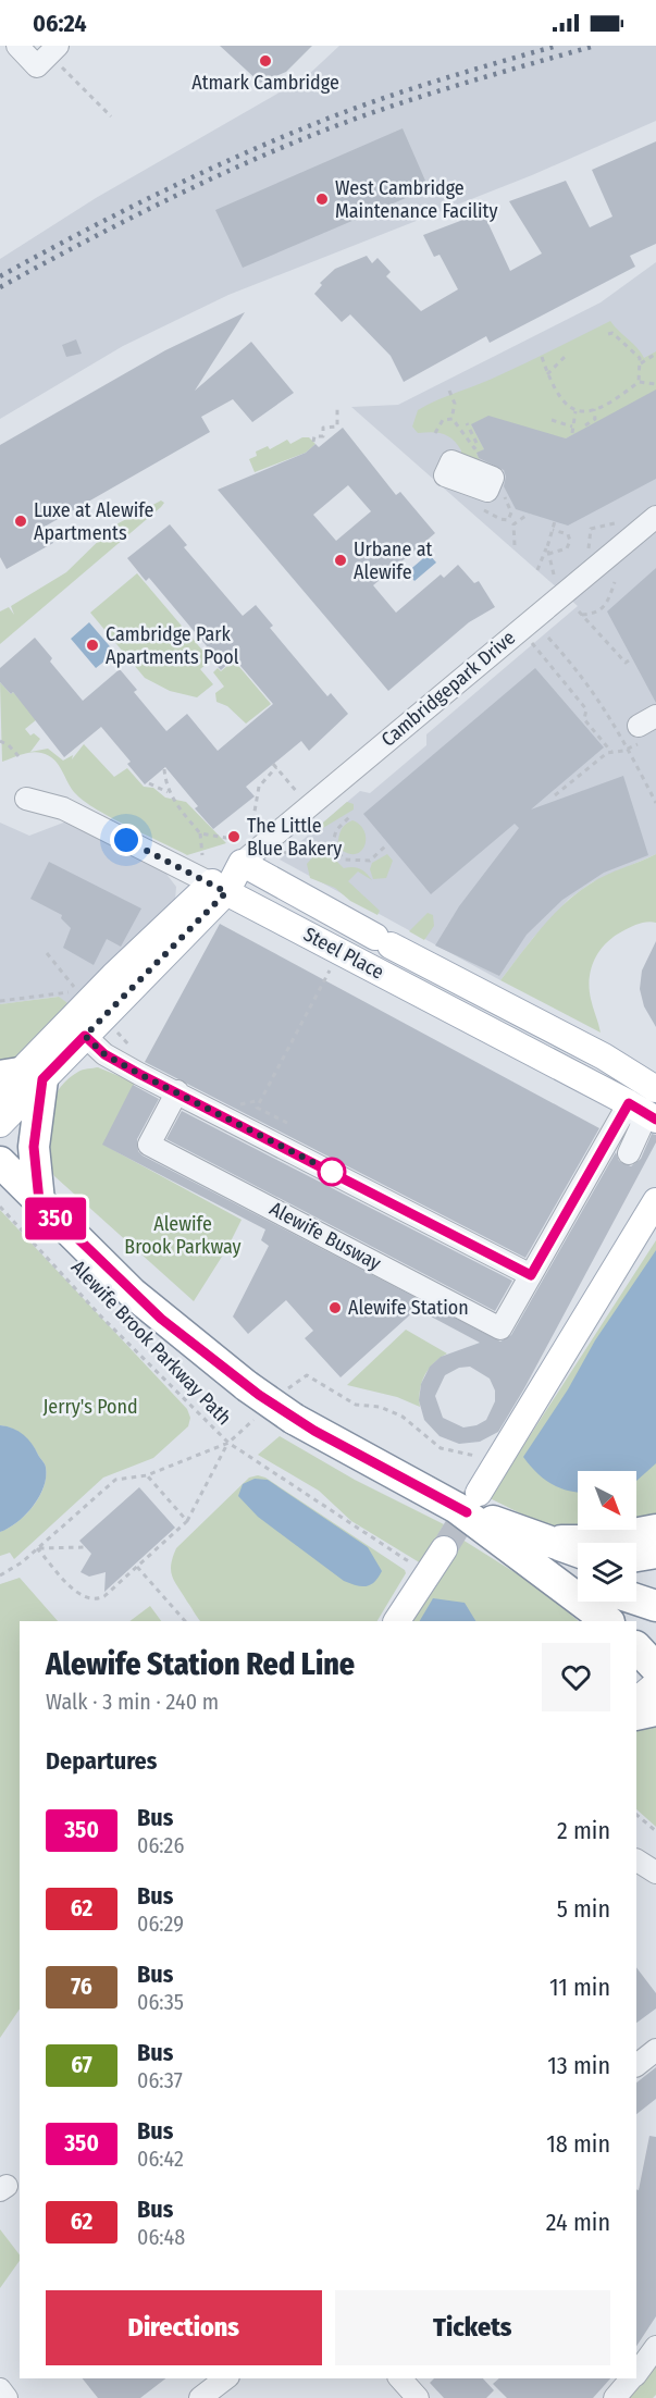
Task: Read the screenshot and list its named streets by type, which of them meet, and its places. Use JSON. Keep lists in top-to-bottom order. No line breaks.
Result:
{"streets":{"main road":["Cambridgepark Drive","Steel Place"],"street":["Alewife Busway"],"path":["Alewife Brook Parkway Path"]},"crossings":[["Cambridgepark Drive","Steel Place"],["Steel Place","Alewife Busway"]],"parks":["Alewife Brook Parkway","Jerry's Pond"],"places":["Atmark Cambridge","West Cambridge Maintenance Facility","Luxe at Alewife Apartments","Urbane at Alewife","Cambridge Park Apartments Pool","The Little Blue Bakery","Alewife Station"],"lines":["bus line 350"],"north":"bottom right","page":{"status":"06:24","on_map":"350","heading":[["Alewife Station Red Line","Walk · 3 min · 240 m"],"Departures"],"list":[{"mark":"350","name":"Bus","note":"06:26","value":"2 min"},{"mark":"62","name":"Bus","note":"06:29","value":"5 min"},{"mark":"76","name":"Bus","note":"06:35","value":"11 min"},{"mark":"67","name":"Bus","note":"06:37","value":"13 min"},{"mark":"350","name":"Bus","note":"06:42","value":"18 min"},{"mark":"62","name":"Bus","note":"06:48","value":"24 min"}],"buttons":["Directions","Tickets"]}}
